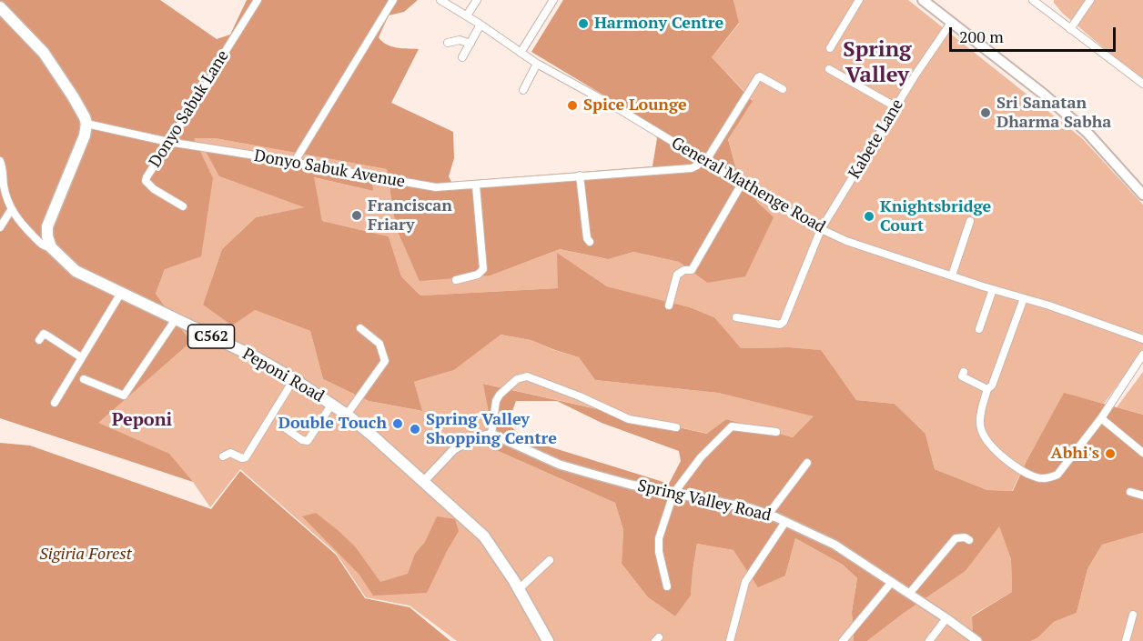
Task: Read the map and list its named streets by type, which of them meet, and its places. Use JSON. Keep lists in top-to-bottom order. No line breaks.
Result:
{"streets":{"main road":["C562","Peponi Road"],"street":["Donyo Sabuk Lane","Kabete Lane","Donyo Sabuk Avenue","General Mathenge Road","Spring Valley Road"]},"crossings":[["Donyo Sabuk Lane","Donyo Sabuk Avenue"],["Kabete Lane","General Mathenge Road"],["Donyo Sabuk Avenue","General Mathenge Road"]],"districts":["Spring Valley","Peponi"],"parks":["Sigiria Forest"],"places":["Harmony Centre","Spice Lounge","Sri Sanatan Dharma Sabha","Franciscan Friary","Knightsbridge Court","Double Touch","Spring Valley Shopping Centre","Abhi's"],"scale_bar":"200 m"}
